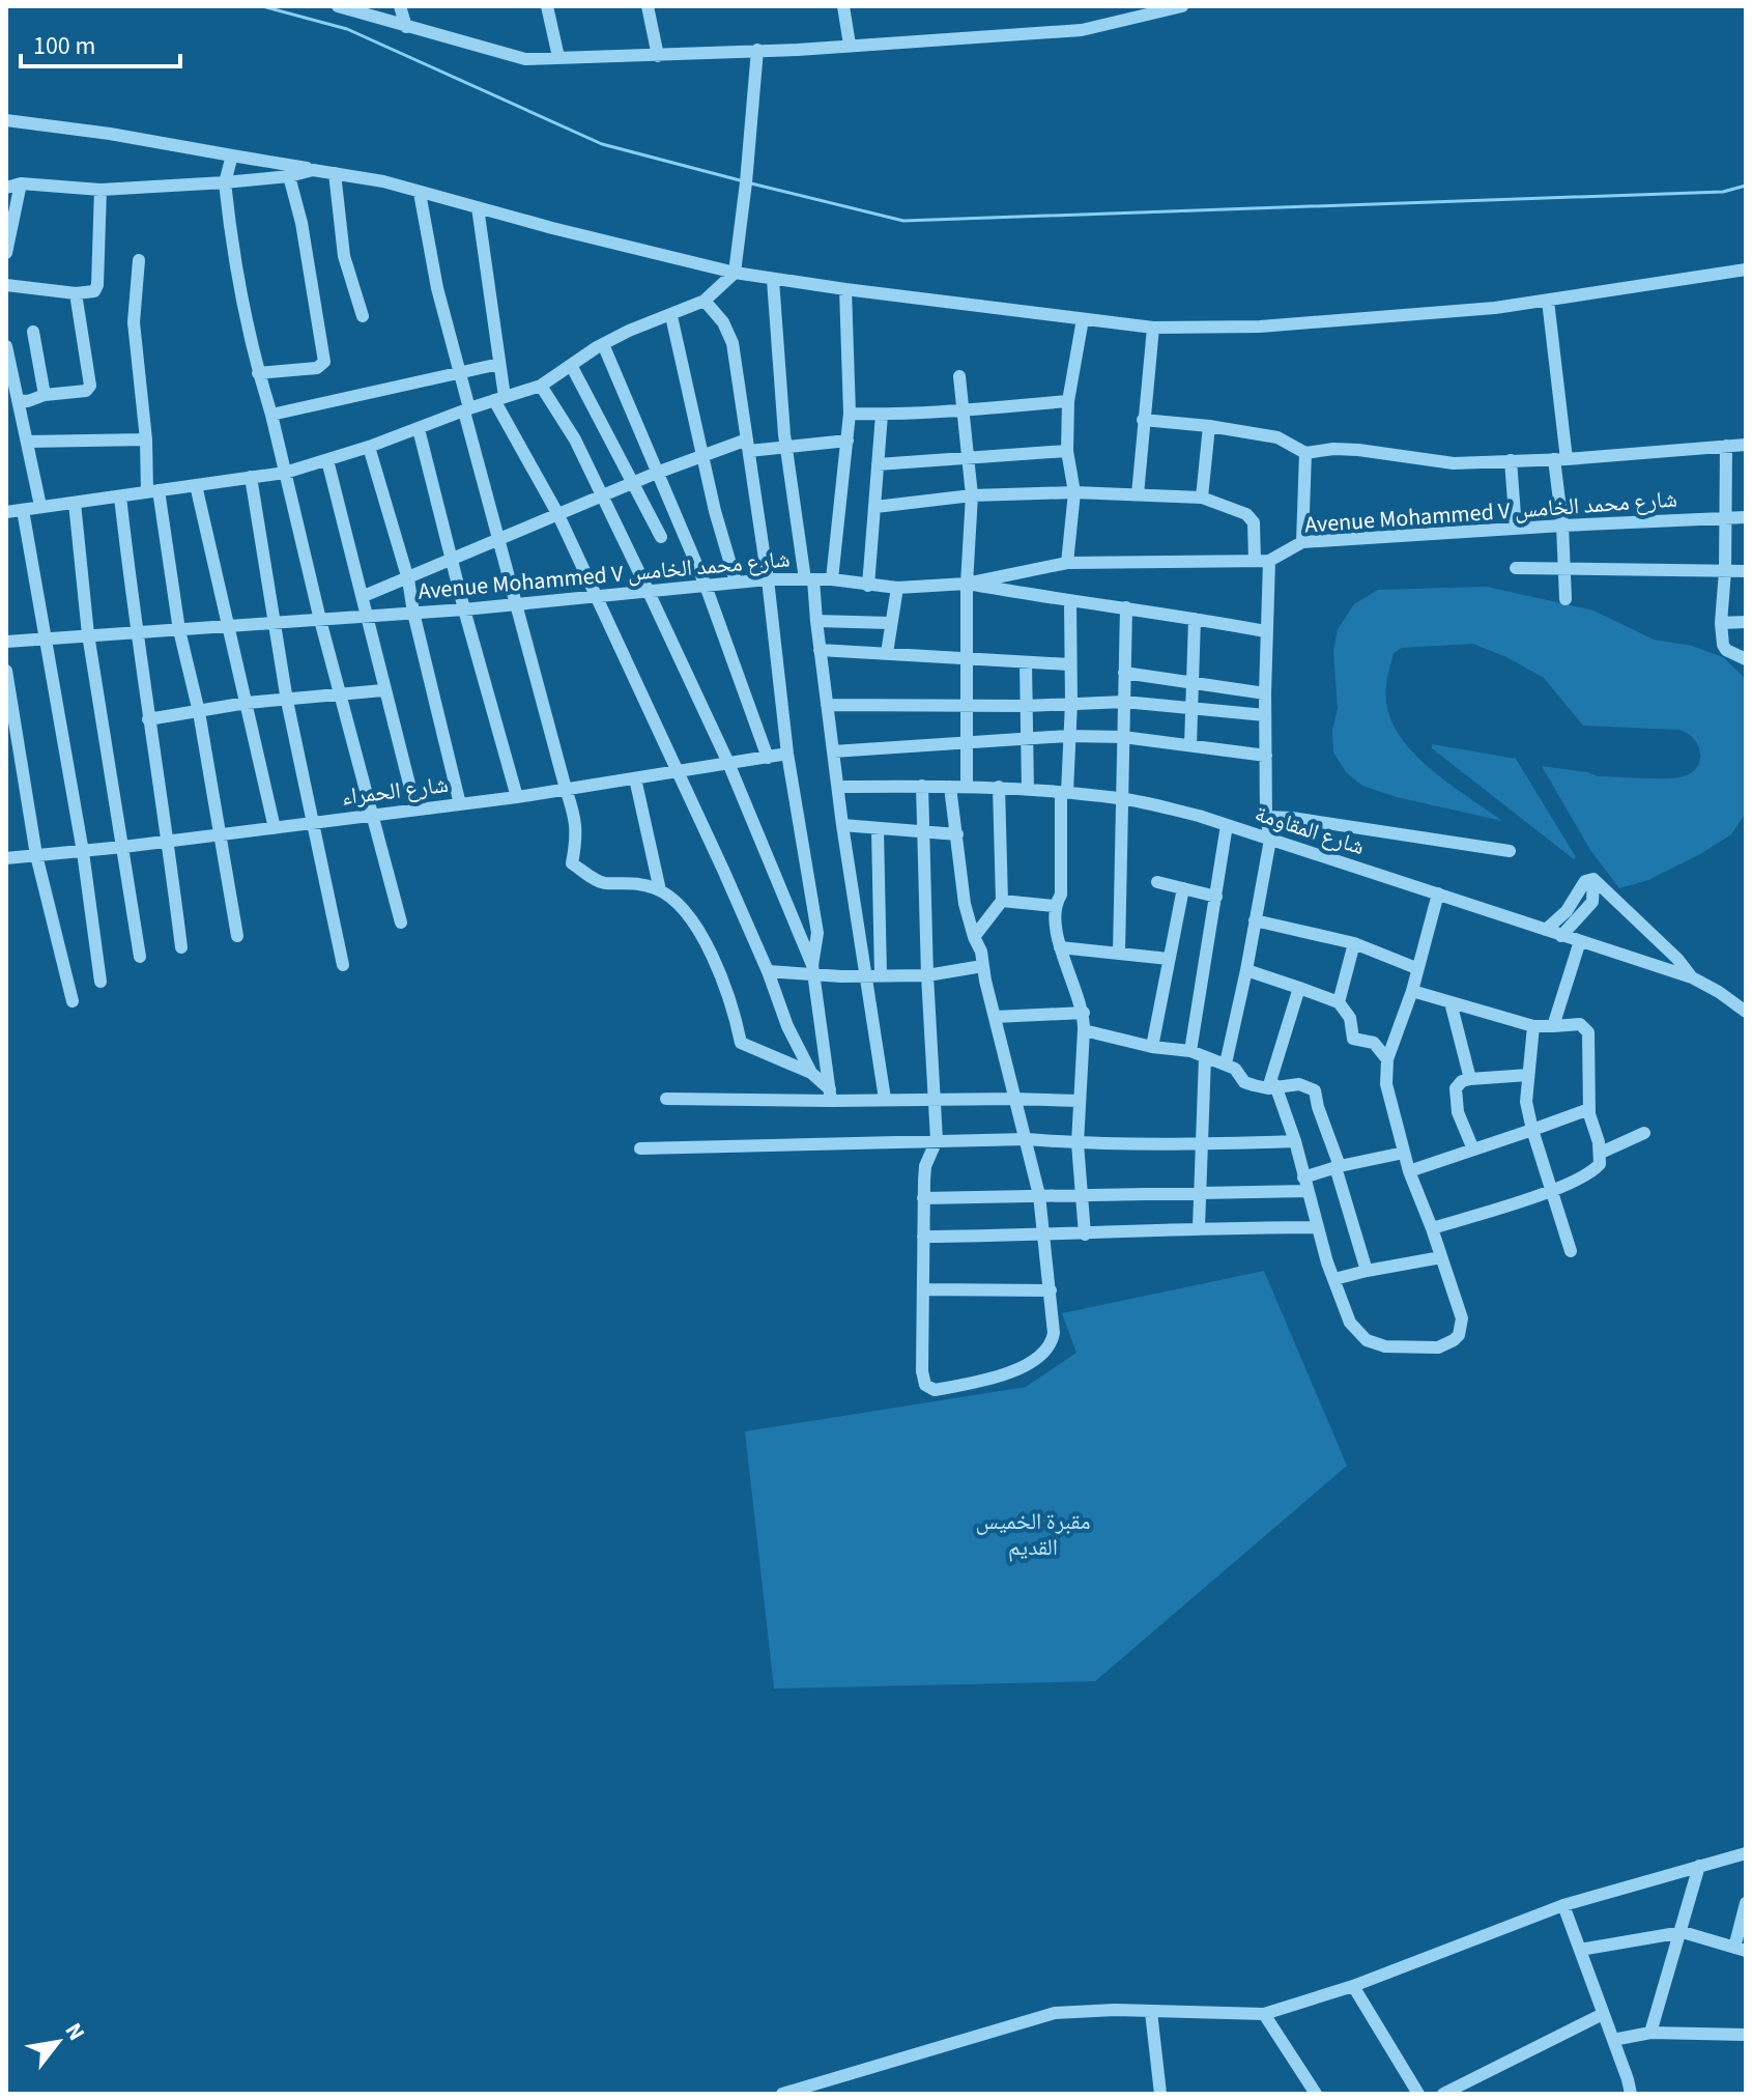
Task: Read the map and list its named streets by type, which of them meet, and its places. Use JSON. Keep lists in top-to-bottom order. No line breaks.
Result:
{"streets":{"street":["Avenue Mohammed V شارع محمد الخامس","شارع الحمراء","شارع المقاومة"]},"parks":["مقبرة الخميس القديم"],"scale_bar":"100 m","north":"top right"}
